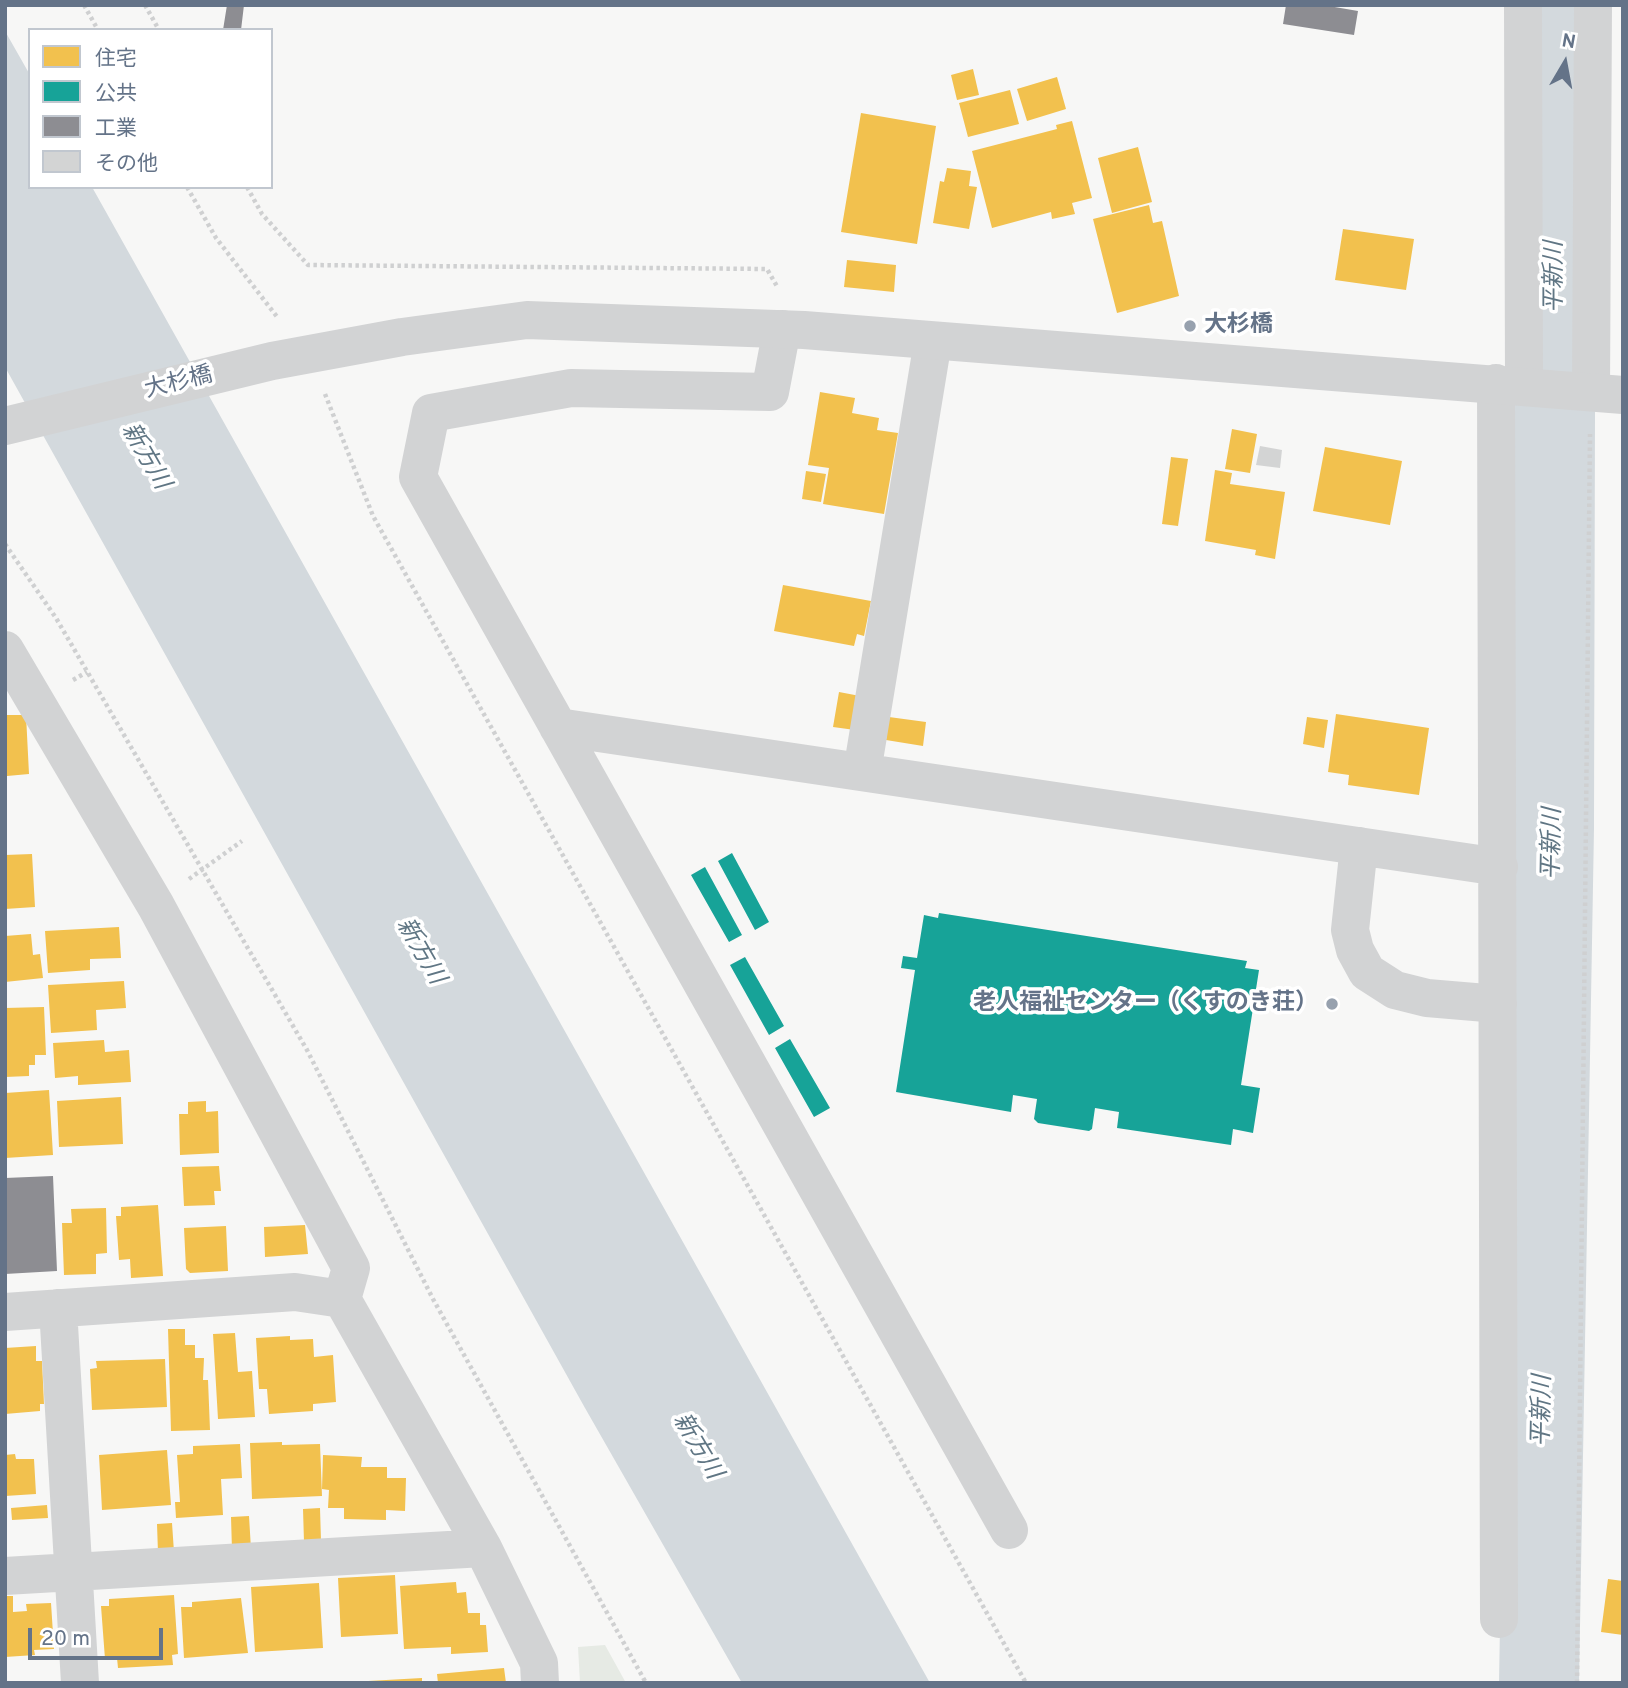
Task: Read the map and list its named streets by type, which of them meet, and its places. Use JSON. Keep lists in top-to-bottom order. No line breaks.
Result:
{"streets":{"street":["大杉橋"]},"water":["平新川","新方川"],"places":["大杉橋","老人福祉センター（くすのき荘）"],"legend":["住宅","公共","工業","その他"],"scale_bar":"20 m","north":"top"}
